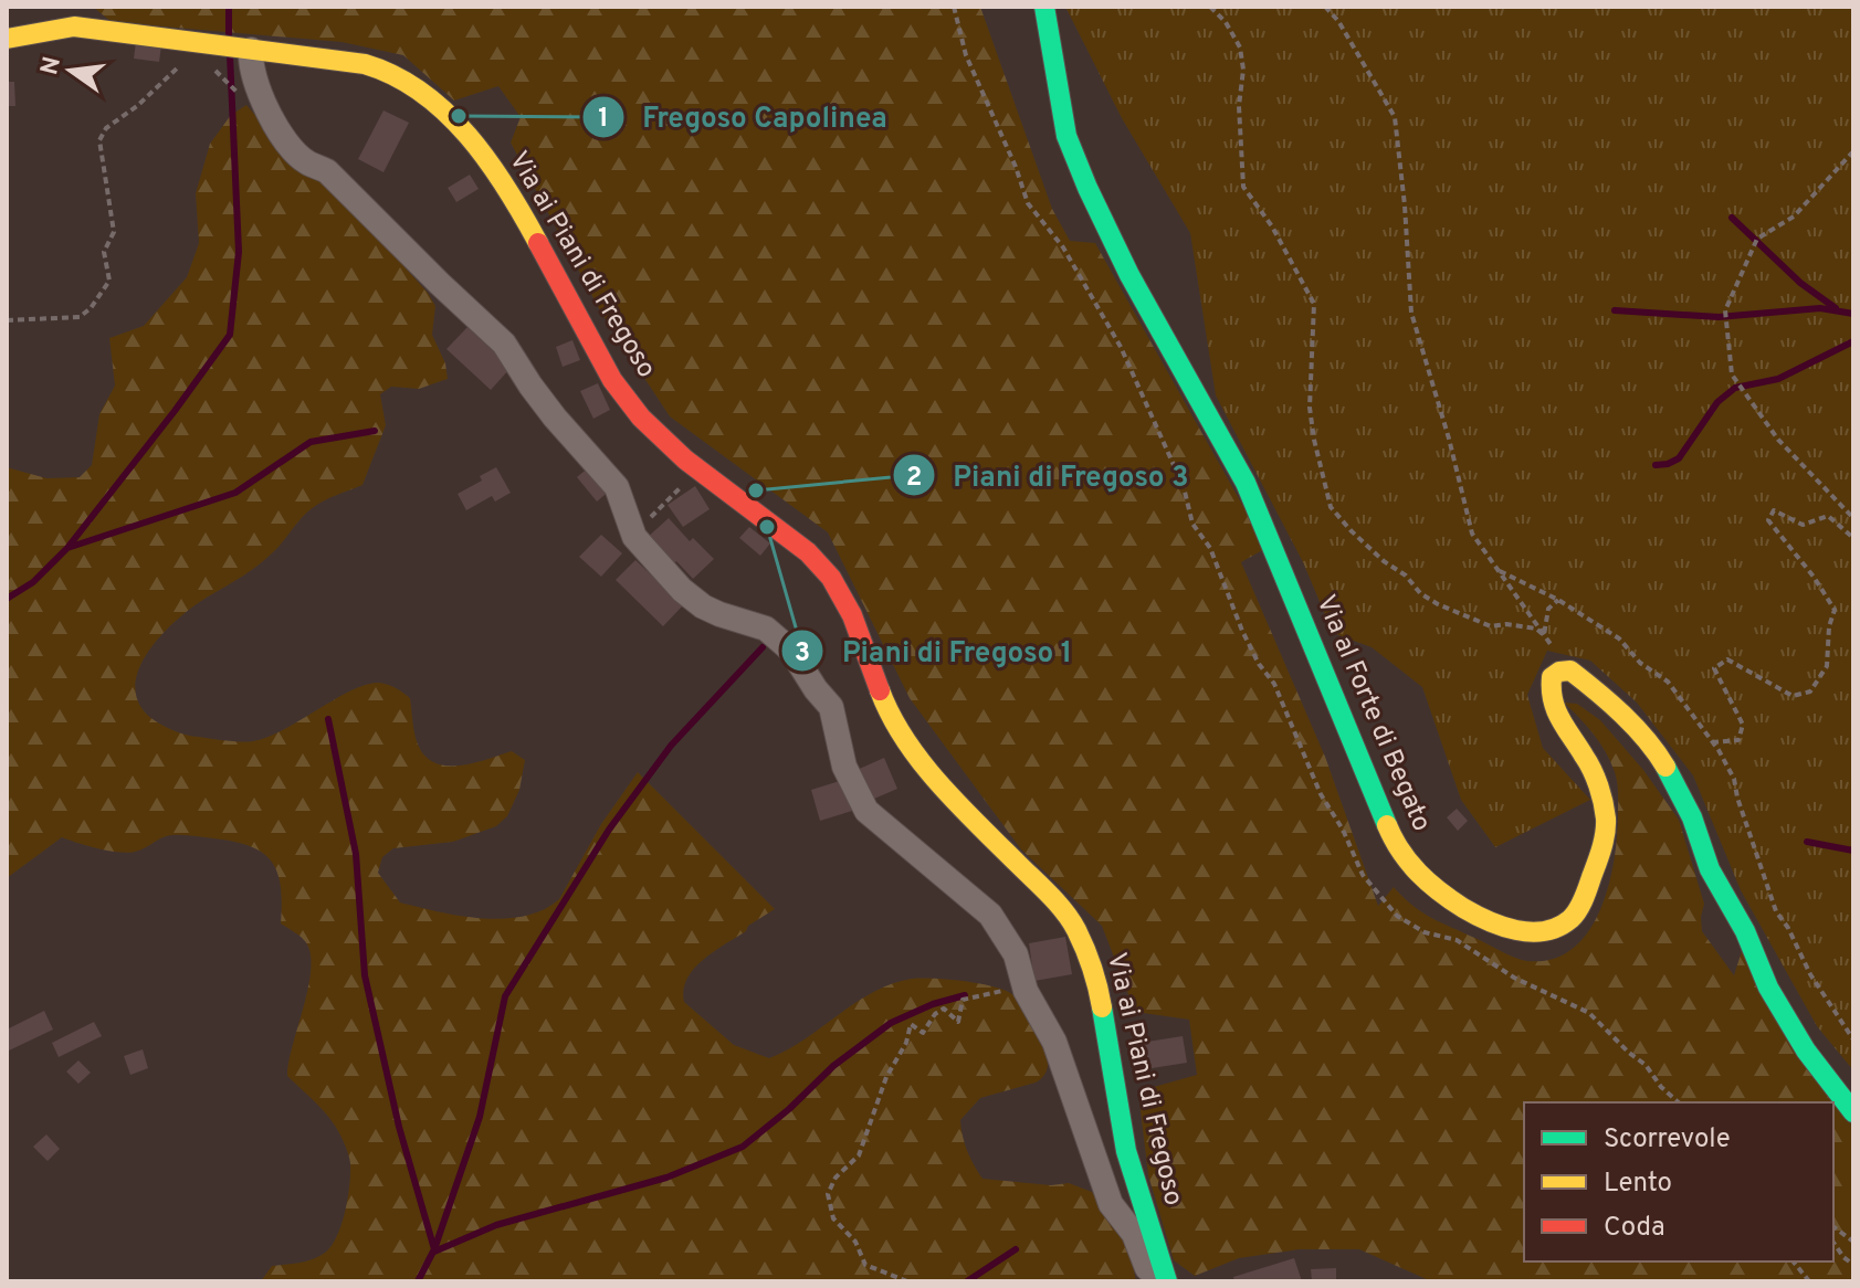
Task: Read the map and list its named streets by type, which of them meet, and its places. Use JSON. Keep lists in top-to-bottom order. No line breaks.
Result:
{"streets":{"street":["Via ai Piani di Fregoso","Via al Forte di Begato"]},"places":["Fregoso Capolinea","Piani di Fregoso 3","Piani di Fregoso 1"],"legend":["Scorrevole","Lento","Coda"],"north":"left"}
